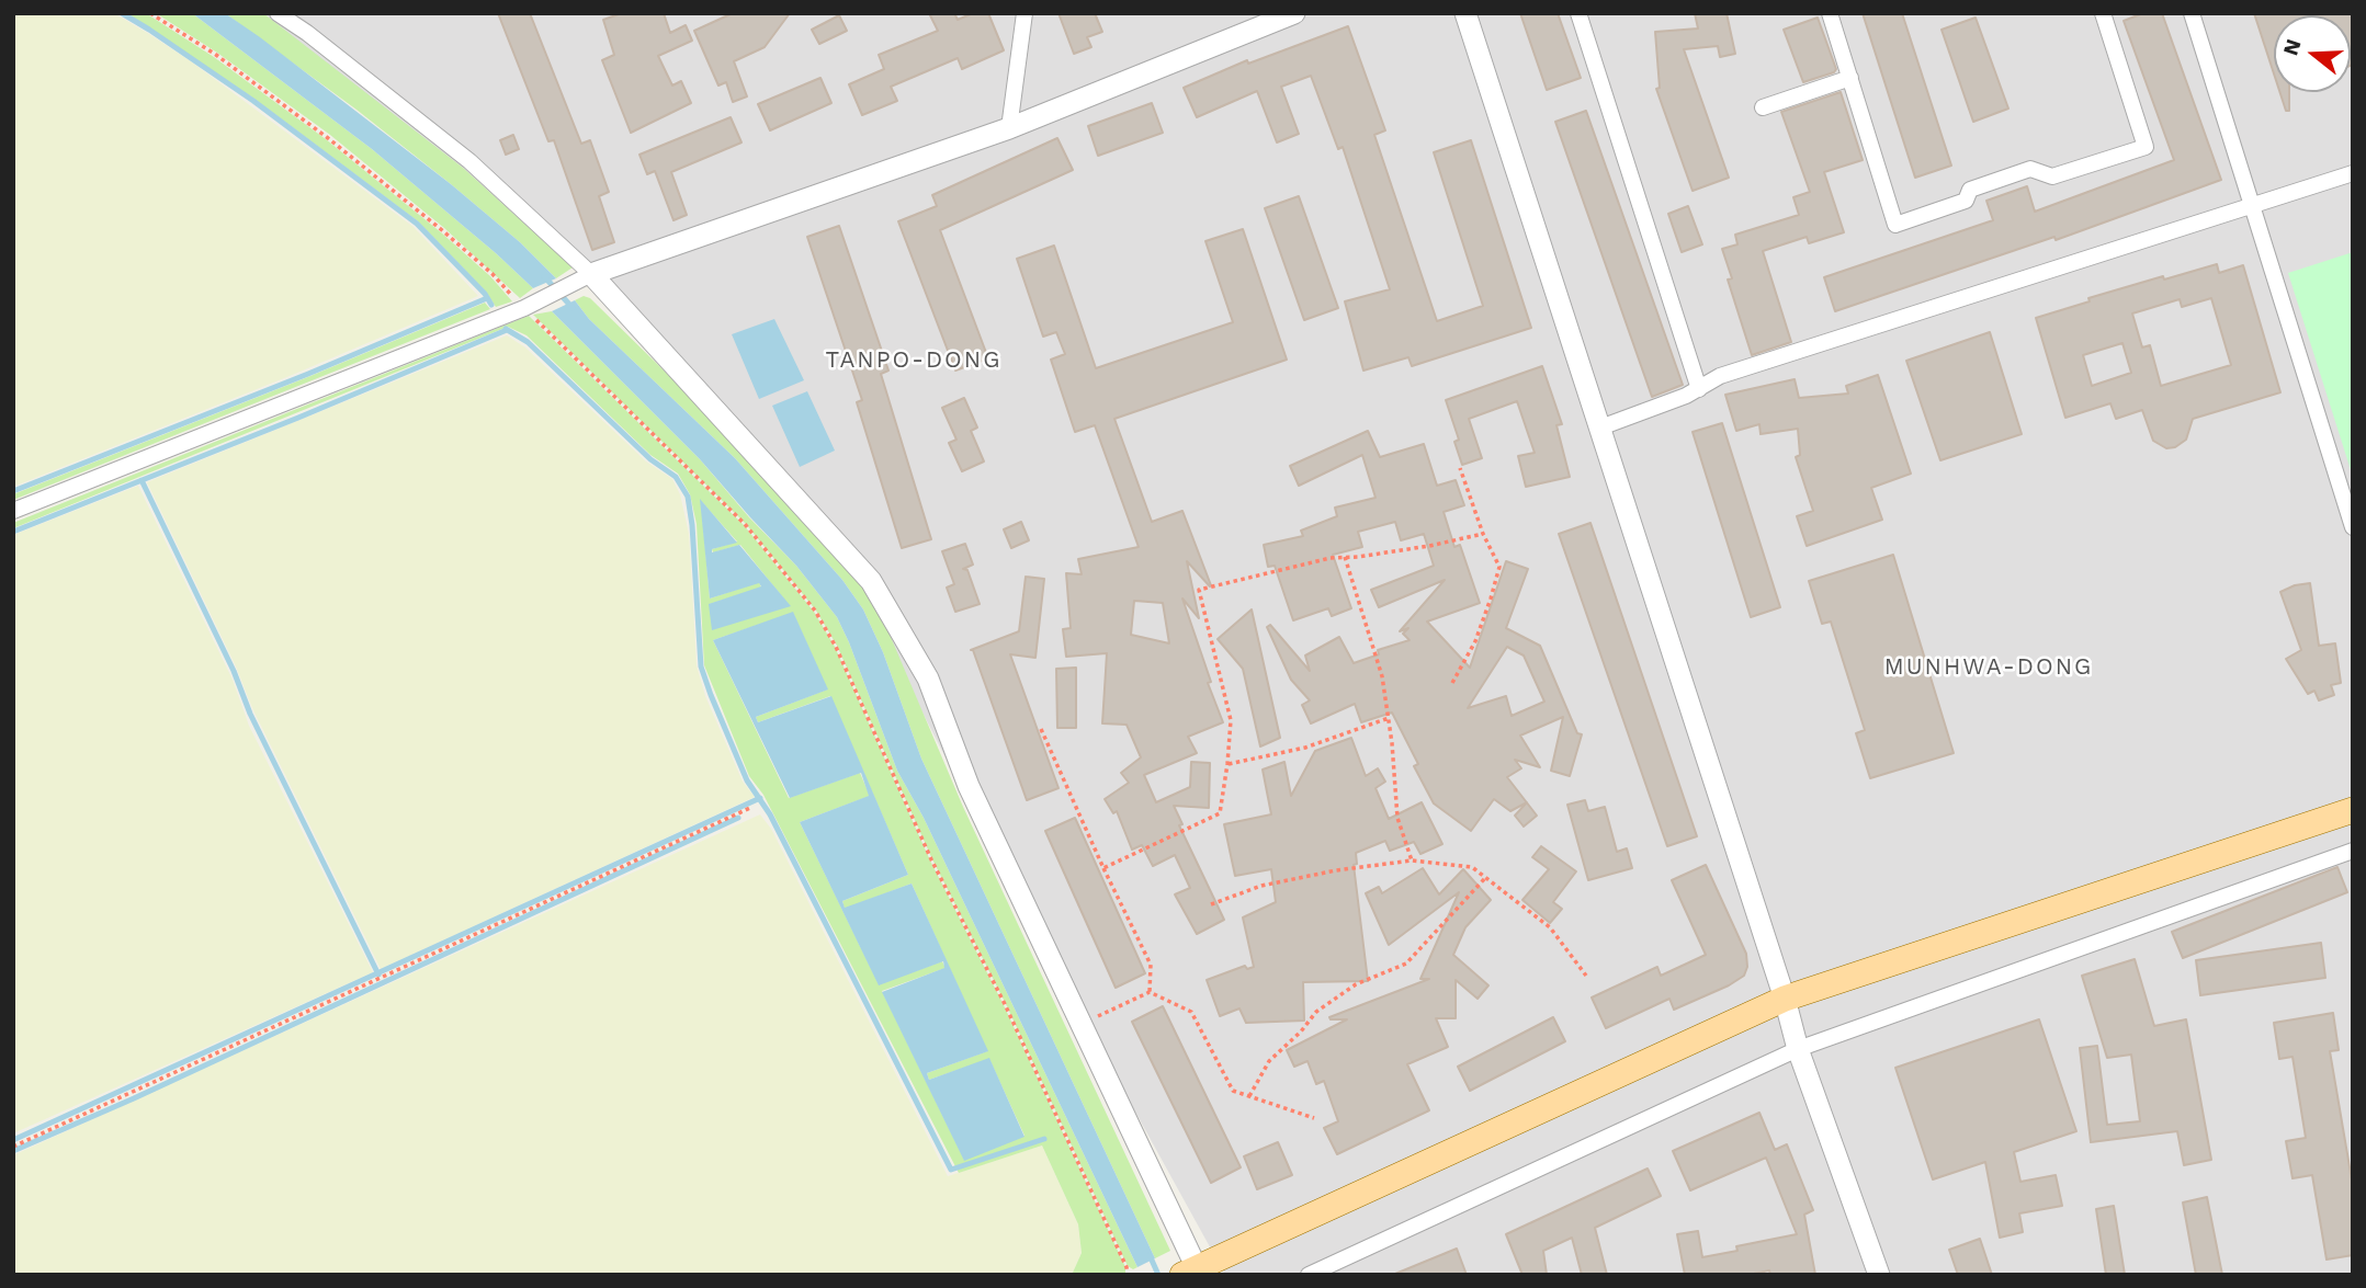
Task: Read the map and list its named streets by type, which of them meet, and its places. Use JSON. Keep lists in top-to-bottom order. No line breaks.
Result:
{"districts":["TANPO-DONG","MUNHWA-DONG"],"north":"left"}
